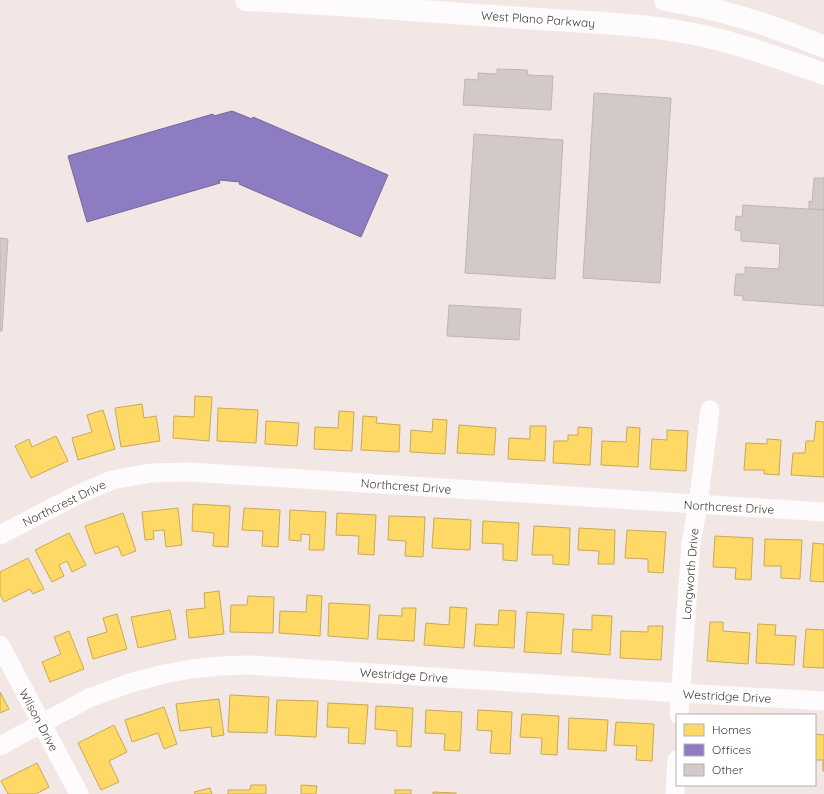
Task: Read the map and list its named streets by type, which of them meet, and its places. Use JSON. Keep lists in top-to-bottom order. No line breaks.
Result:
{"streets":{"main road":["West Plano Parkway"],"street":["Northcrest Drive","Longworth Drive","Westridge Drive","Wilson Drive"]},"crossings":[["Northcrest Drive","Longworth Drive"],["Longworth Drive","Westridge Drive"],["Westridge Drive","Wilson Drive"]],"legend":["Homes","Offices","Other"]}
